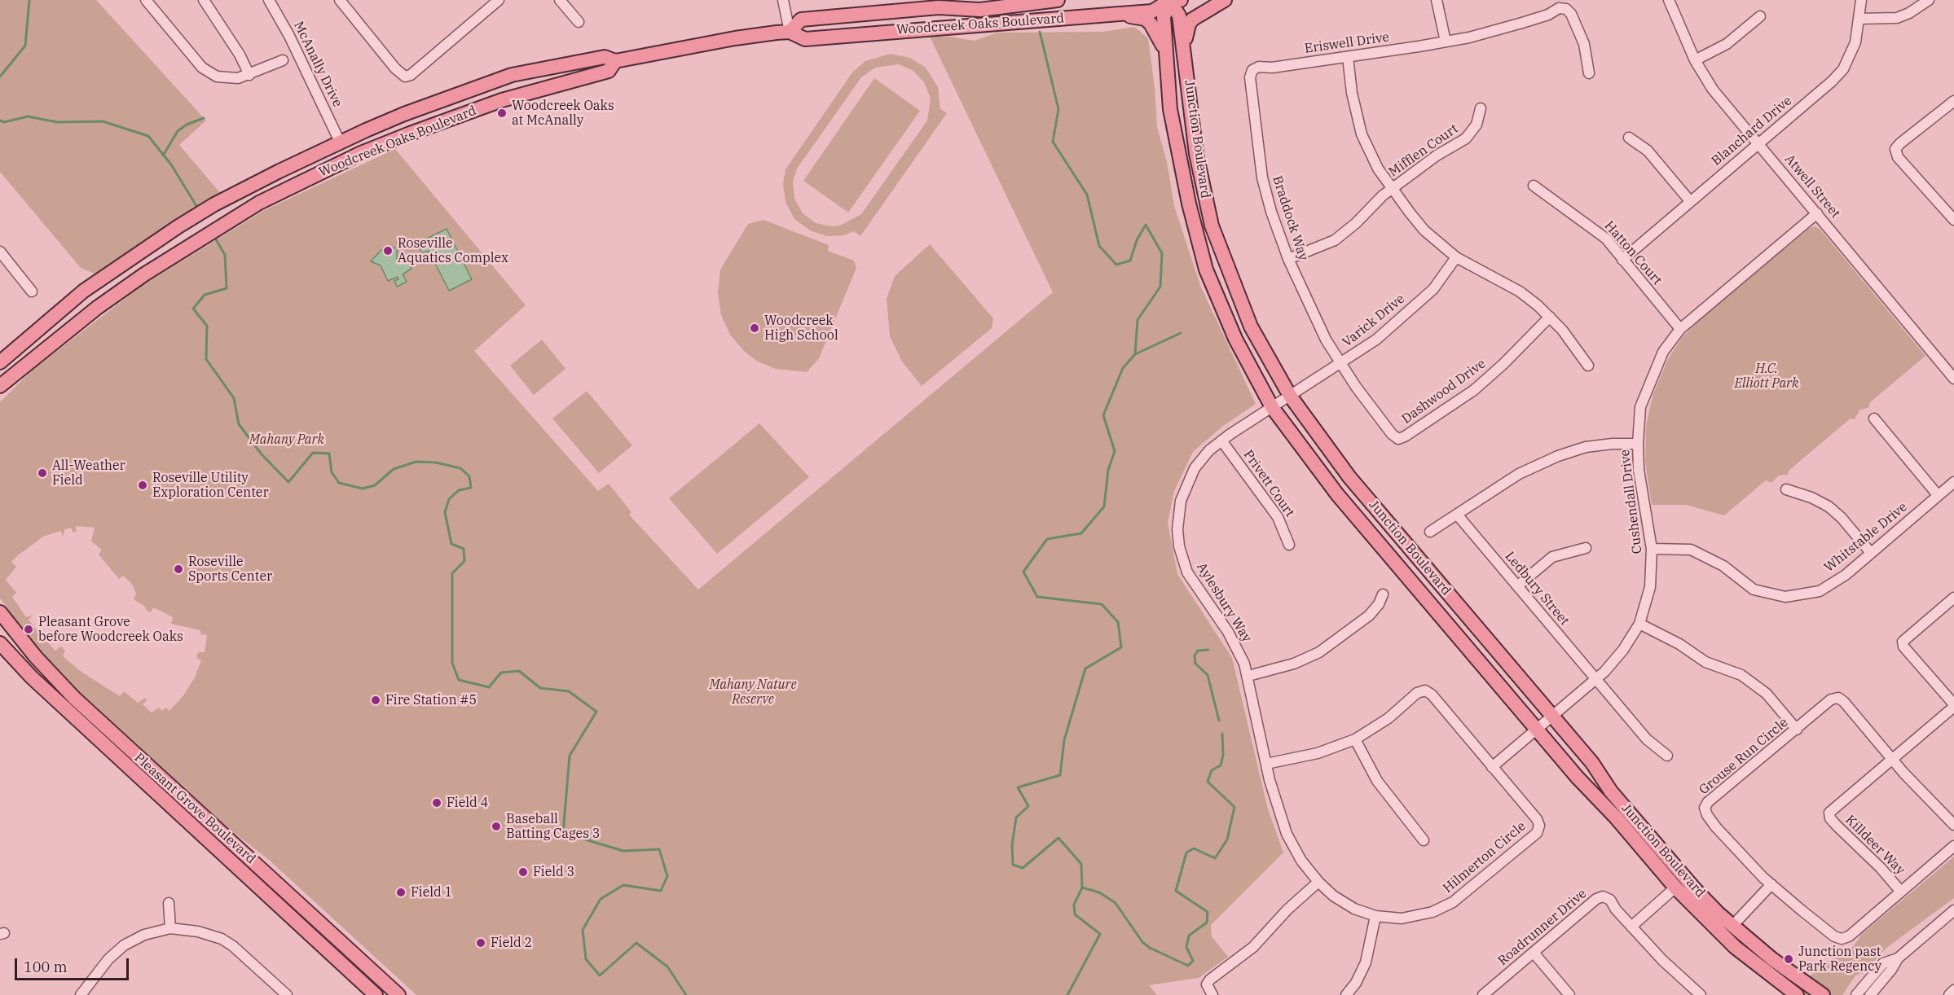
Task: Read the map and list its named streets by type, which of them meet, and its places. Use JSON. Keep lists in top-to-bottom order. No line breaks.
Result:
{"streets":{"main road":["Woodcreek Oaks Boulevard","Junction Boulevard","Pleasant Grove Boulevard"],"street":["Eriswell Drive","McAnally Drive","Blanchard Drive","Mifflen Court","Atwell Street","Braddock Way","Hatton Court","Varick Drive","Dashwood Drive","Privett Court","Cushendall Drive","Whitstable Drive","Ledbury Street","Aylesbury Way","Grouse Run Circle","Killdeer Way","Hilmerton Circle","Roadrunner Drive"]},"crossings":[["Woodcreek Oaks Boulevard","McAnally Drive"],["Woodcreek Oaks Boulevard","Junction Boulevard"],["Eriswell Drive","Braddock Way"],["Blanchard Drive","Atwell Street"],["Blanchard Drive","Hatton Court"],["Junction Boulevard","Varick Drive"],["Junction Boulevard","Cushendall Drive"],["Junction Boulevard","Aylesbury Way"],["Mifflen Court","Braddock Way"],["Atwell Street","Cushendall Drive"],["Braddock Way","Varick Drive"],["Braddock Way","Dashwood Drive"],["Hatton Court","Cushendall Drive"],["Varick Drive","Dashwood Drive"],["Varick Drive","Aylesbury Way"],["Privett Court","Aylesbury Way"],["Cushendall Drive","Whitstable Drive"],["Cushendall Drive","Ledbury Street"],["Cushendall Drive","Hilmerton Circle"],["Aylesbury Way","Hilmerton Circle"],["Grouse Run Circle","Killdeer Way"]],"parks":["H.C. Elliott Park","Mahany Park","Mahany Nature Reserve"],"places":["Woodcreek Oaks at McAnally","Roseville Aquatics Complex","Woodcreek High School","All-Weather Field","Roseville Utility Exploration Center","Roseville Sports Center","Pleasant Grove before Woodcreek Oaks","Fire Station #5","Field 4","Baseball Batting Cages 3","Field 3","Field 1","Field 2","Junction past Park Regency"],"scale_bar":"100 m"}
